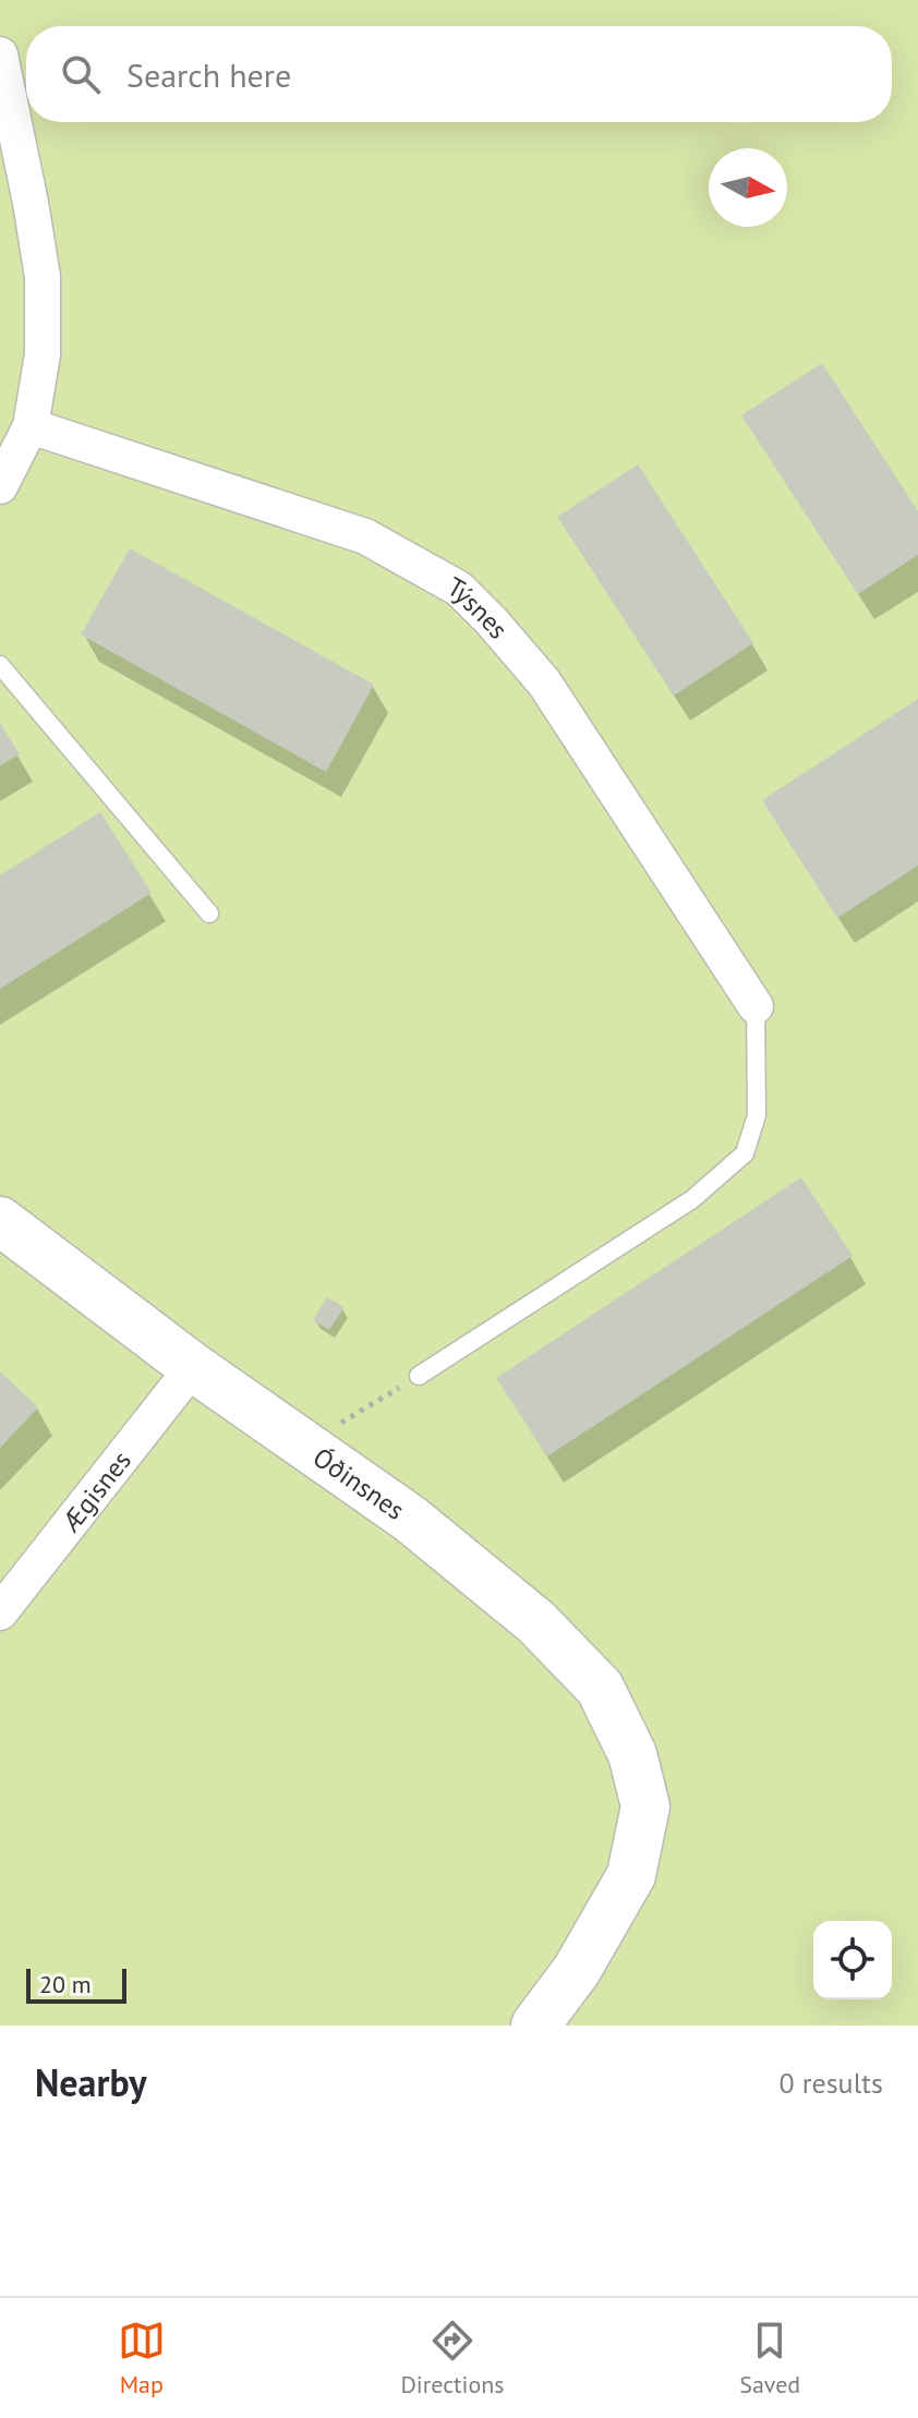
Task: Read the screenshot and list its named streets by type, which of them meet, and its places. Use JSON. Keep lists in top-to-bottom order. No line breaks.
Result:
{"streets":{"street":["Týsnes","Óðinsnes","Ægisnes"]},"crossings":[["Óðinsnes","Ægisnes"]],"scale_bar":"20 m","north":"right","page":{"search":"Search here","scale":"20 m","heading":["Nearby","0 results"],"nav":["Map","Directions","Saved"]}}
